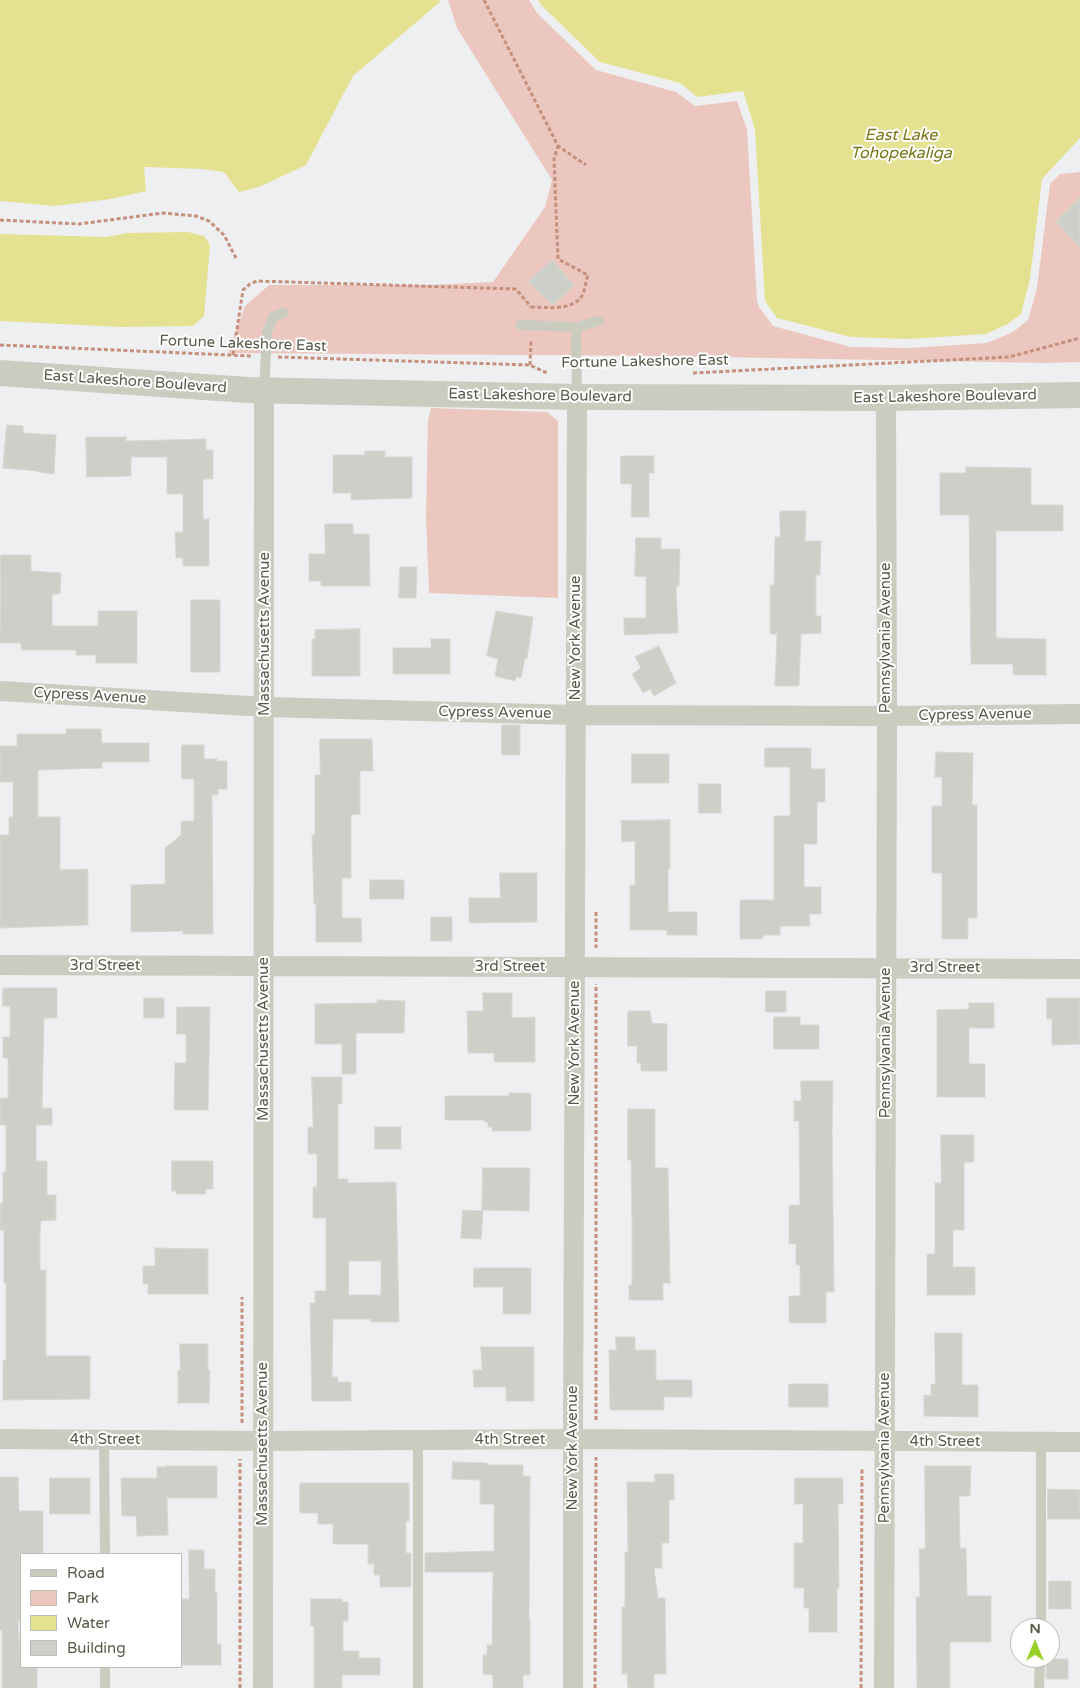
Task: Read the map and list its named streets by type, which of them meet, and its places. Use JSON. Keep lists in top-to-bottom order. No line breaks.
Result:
{"streets":{"street":["East Lakeshore Boulevard","Massachusetts Avenue","New York Avenue","Pennsylvania Avenue","Cypress Avenue","3rd Street","4th Street"],"path":["Fortune Lakeshore East"]},"crossings":[["Fortune Lakeshore East","East Lakeshore Boulevard"],["Fortune Lakeshore East","New York Avenue"],["East Lakeshore Boulevard","Massachusetts Avenue"],["East Lakeshore Boulevard","New York Avenue"],["East Lakeshore Boulevard","Pennsylvania Avenue"],["Massachusetts Avenue","Cypress Avenue"],["Massachusetts Avenue","3rd Street"],["Massachusetts Avenue","4th Street"],["New York Avenue","Cypress Avenue"],["New York Avenue","3rd Street"],["New York Avenue","4th Street"],["Pennsylvania Avenue","Cypress Avenue"],["Pennsylvania Avenue","3rd Street"],["Pennsylvania Avenue","4th Street"]],"water":["East Lake Tohopekaliga"],"legend":["Road","Park","Water","Building"],"north":"top"}
